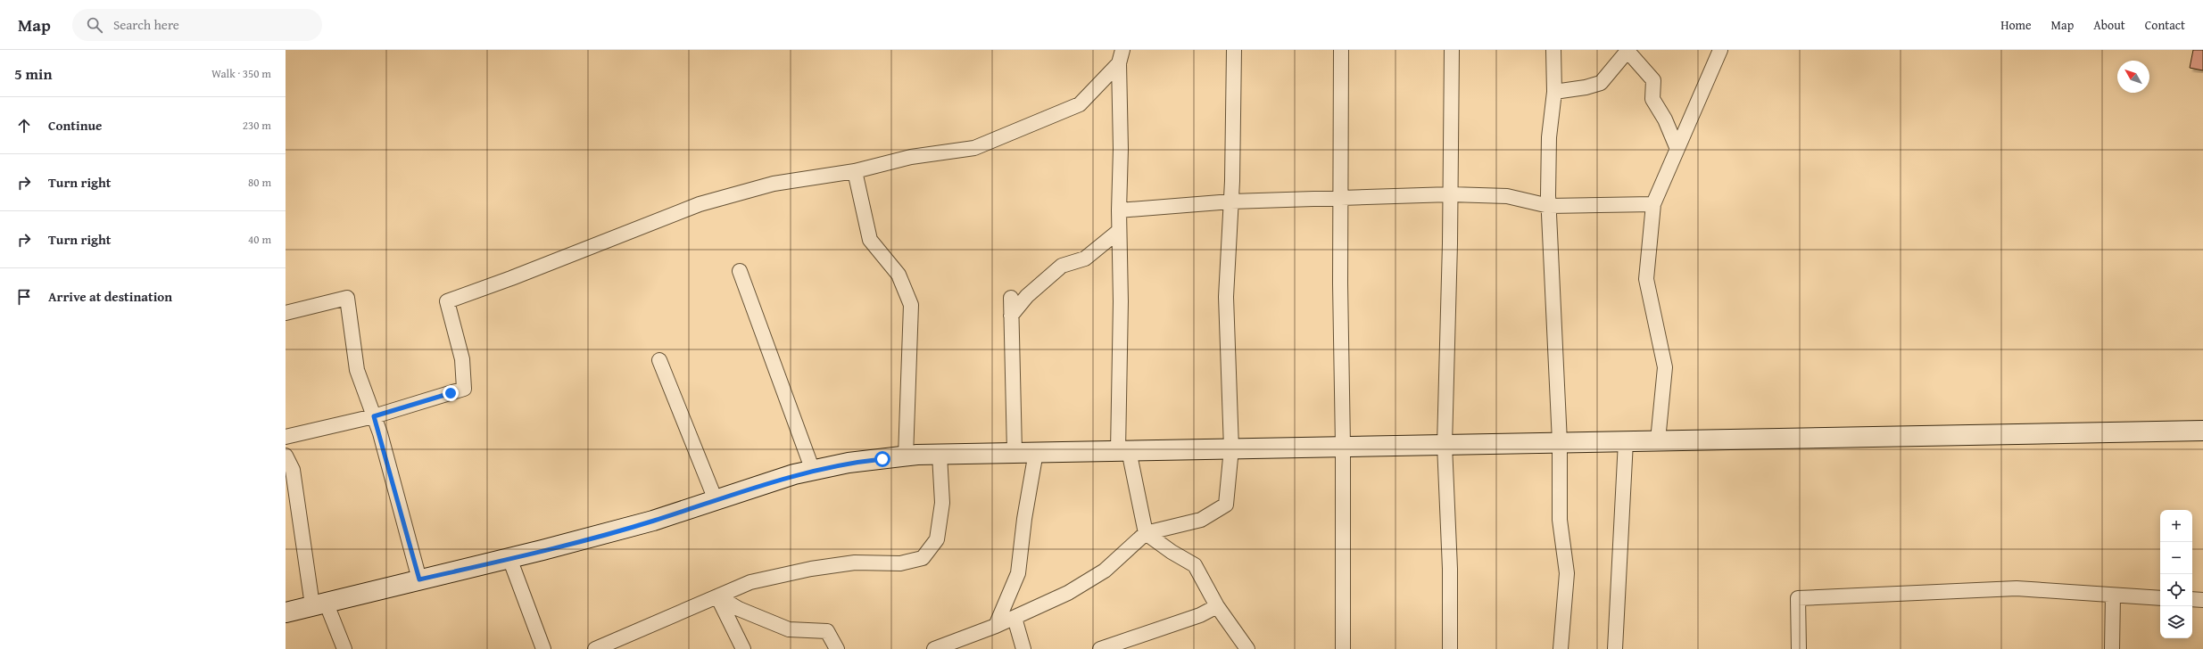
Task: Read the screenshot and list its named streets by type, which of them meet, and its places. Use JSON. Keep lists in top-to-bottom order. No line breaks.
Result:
{"north":"top left","page":{"header":"Map","search":"Search here","nav":["Home","Map","About","Contact"],"heading":["5 min","Walk · 350 m"],"list":[["Continue","230 m"],["Turn right","80 m"],["Turn right","40 m"],"Arrive at destination"],"map_buttons":["+","−"]}}
